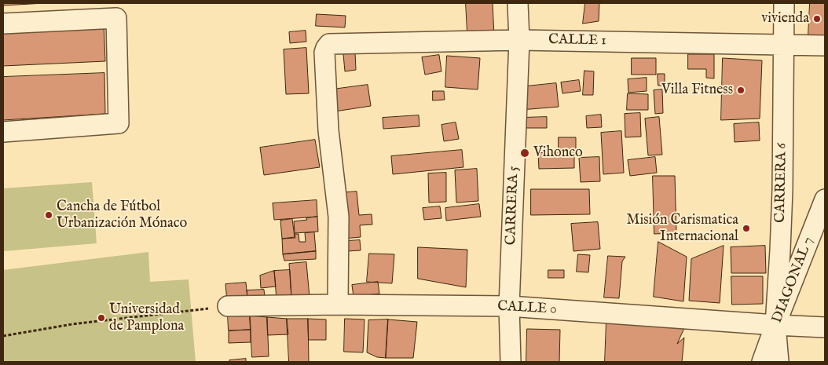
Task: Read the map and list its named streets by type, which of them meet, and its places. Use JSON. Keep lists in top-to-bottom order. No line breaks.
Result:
{"streets":{"street":["CALLE 1","CARRERA 6","CARRERA 5","DIAGONAL 7","CALLE 0"]},"crossings":[["CALLE 1","CARRERA 6"],["CALLE 1","CARRERA 5"],["CALLE 1","CALLE 0"],["CARRERA 6","DIAGONAL 7"],["CARRERA 6","CALLE 0"],["CARRERA 5","CALLE 0"],["DIAGONAL 7","CALLE 0"]],"places":["vivienda","Villa Fitness","Vihonco","Cancha de Fútbol Urbanización Mónaco","Misión Carismatica Internacional","Universidad de Pamplona"]}
